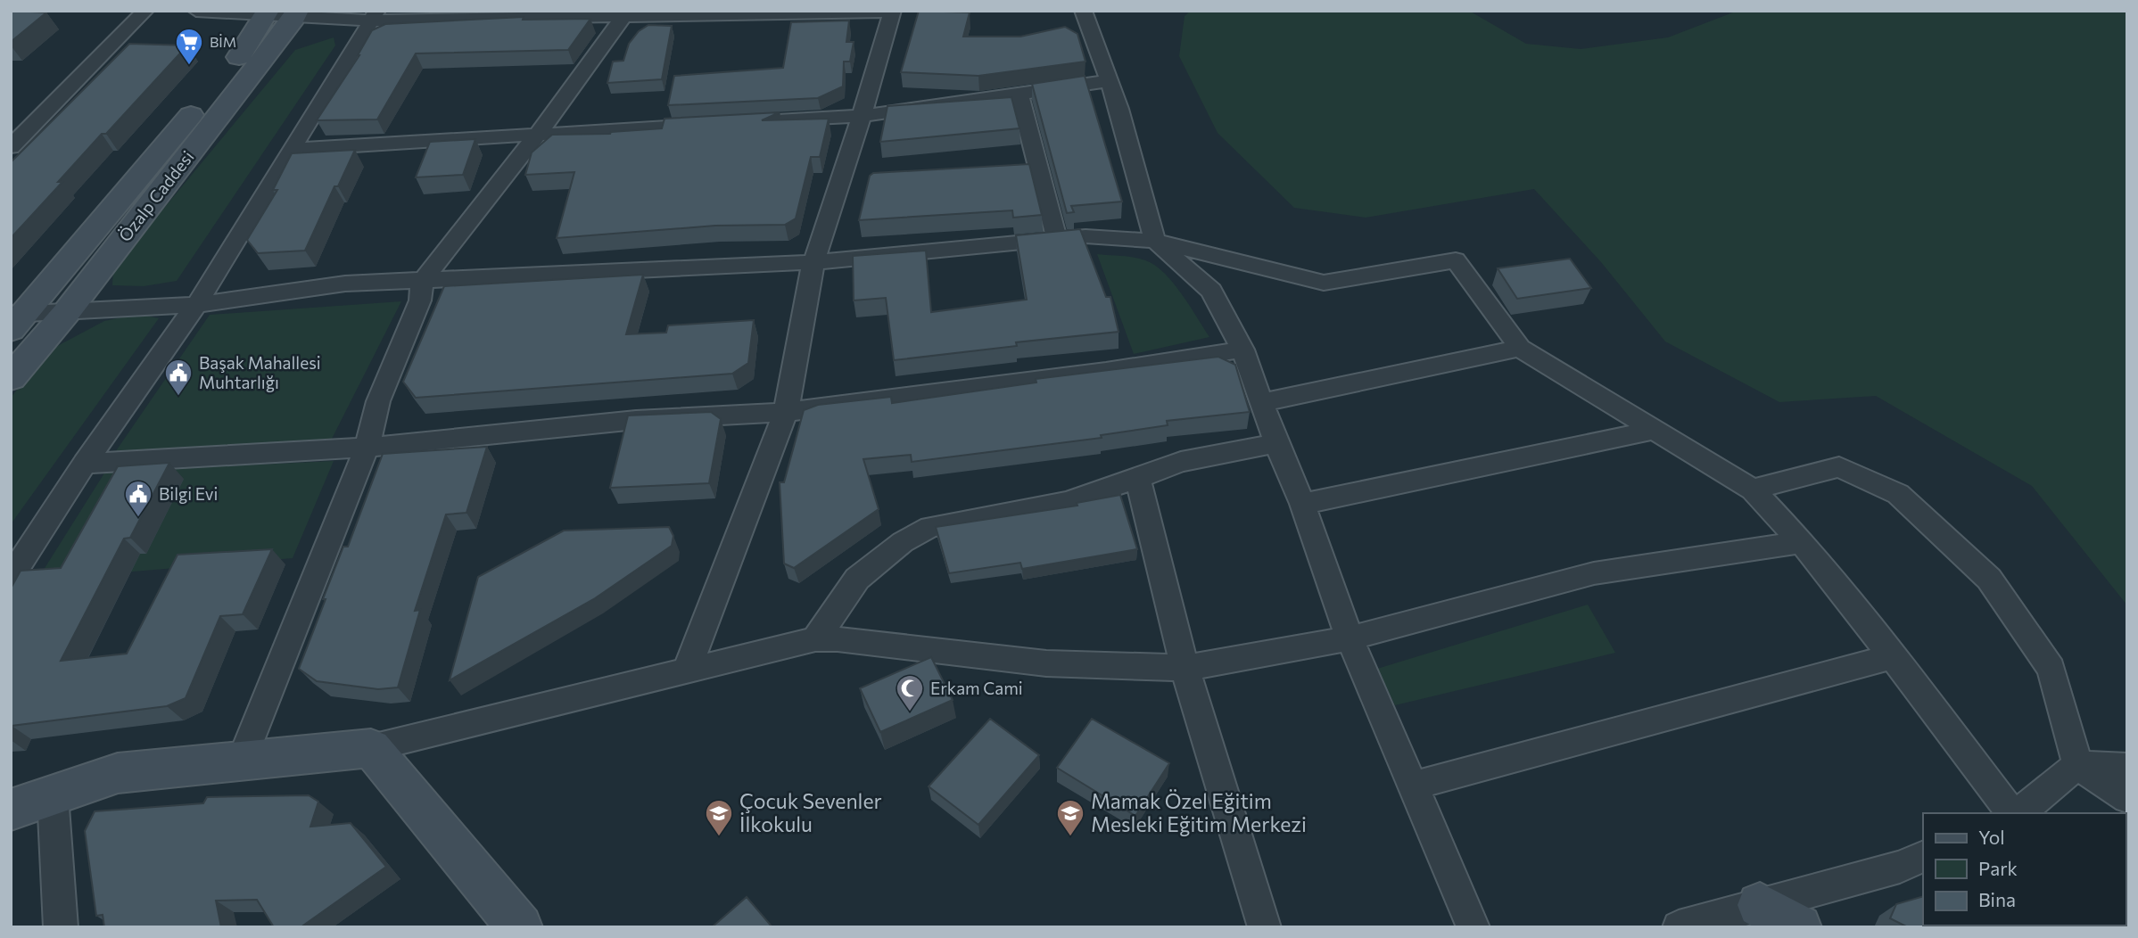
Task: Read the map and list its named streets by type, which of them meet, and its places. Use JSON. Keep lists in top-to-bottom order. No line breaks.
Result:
{"streets":{"main road":["Özalp Caddesi"]},"places":{"supermarket":["BİM"],"public building":["Başak Mahallesi Muhtarlığı","Bilgi Evi"],"mosque":["Erkam Cami"],"school or university":["Çocuk Sevenler İlkokulu","Mamak Özel Eğitim Mesleki Eğitim Merkezi"]},"legend":["Yol","Park","Bina"]}
